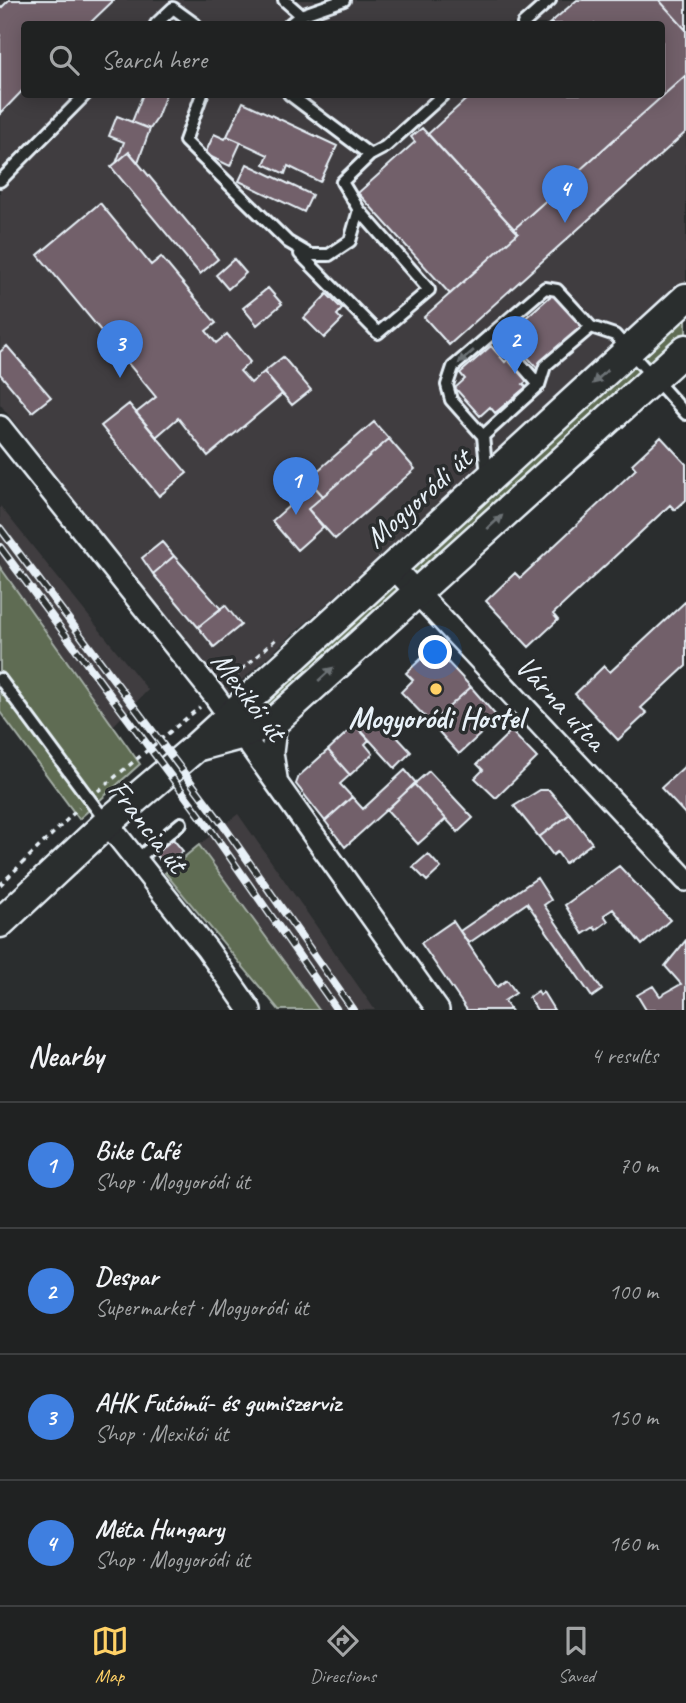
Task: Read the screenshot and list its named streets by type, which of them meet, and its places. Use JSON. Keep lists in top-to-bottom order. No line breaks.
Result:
{"streets":{"street":["Mogyoródi út","Mexikói út","Várna utca","Francia út"]},"crossings":[["Mogyoródi út","Mexikói út"],["Mogyoródi út","Várna utca"],["Mogyoródi út","Francia út"]],"places":["Mogyoródi Hostel"],"page":{"search":"Search here","pins":["4","2","3","1"],"heading":["Nearby","4 results"],"list":[{"mark":"1","name":"Bike Café","note":"Shop · Mogyoródi út","value":"70 m"},{"mark":"2","name":"Despar","note":"Supermarket · Mogyoródi út","value":"100 m"},{"mark":"3","name":"AHK Futómű- és gumiszerviz","note":"Shop · Mexikói út","value":"150 m"},{"mark":"4","name":"Méta Hungary","note":"Shop · Mogyoródi út","value":"160 m"}],"nav":["Map","Directions","Saved"]}}
